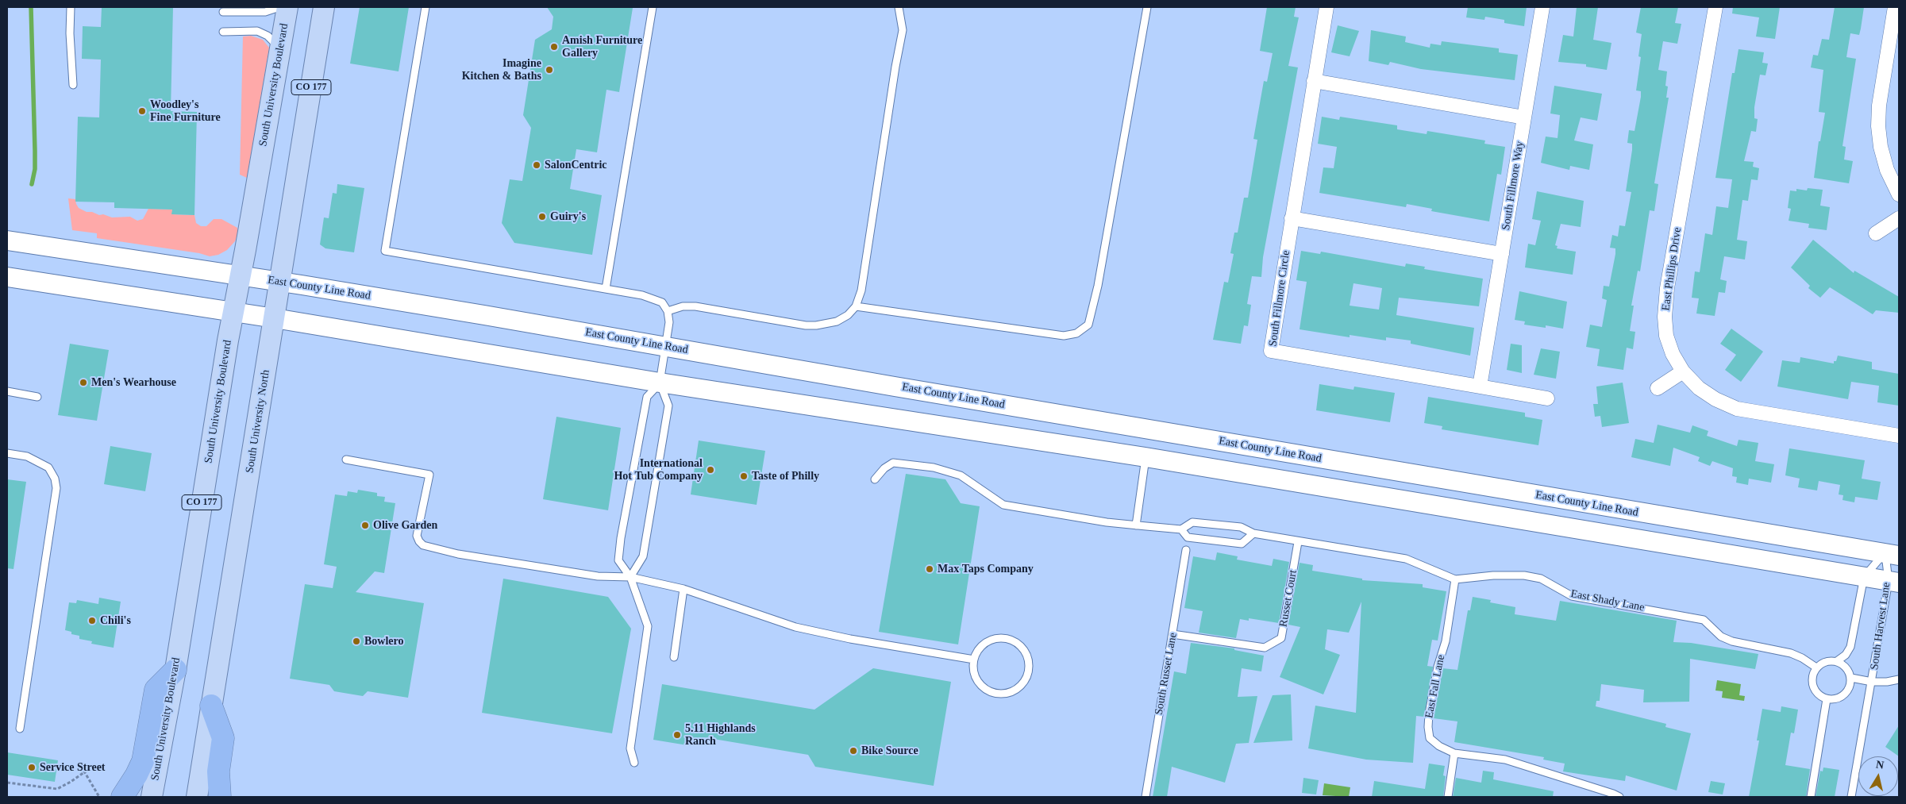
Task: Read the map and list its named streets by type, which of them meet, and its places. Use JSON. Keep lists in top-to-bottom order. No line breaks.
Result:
{"streets":{"main road":["South University Boulevard","CO 177","East County Line Road","South University North"],"street":["South Fillmore Way","East Phillips Drive","South Fillmore Circle"],"lane":["Russet Court","East Shady Lane","South Harvest Lane","South Russet Lane","East Fall Lane"]},"crossings":[["South University Boulevard","East County Line Road"],["CO 177","East County Line Road"],["CO 177","South University North"],["South Fillmore Way","South Fillmore Circle"],["East County Line Road","South University North"],["East County Line Road","South Harvest Lane"],["Russet Court","East Shady Lane"],["Russet Court","South Russet Lane"],["East Shady Lane","South Harvest Lane"],["East Shady Lane","East Fall Lane"]],"places":["Amish Furniture Gallery","Imagine Kitchen & Baths","Woodley's Fine Furniture","SalonCentric","Guiry's","Men's Wearhouse","International Hot Tub Company","Taste of Philly","Olive Garden","Max Taps Company","Chili's","Bowlero","5.11 Highlands Ranch","Bike Source","Service Street"],"north":"top"}
